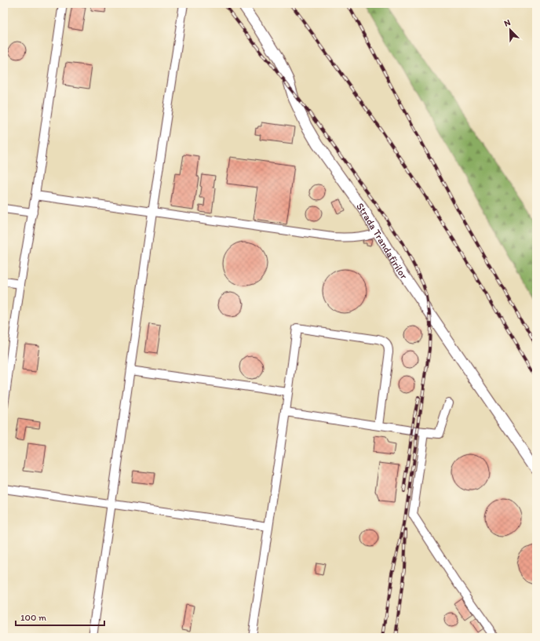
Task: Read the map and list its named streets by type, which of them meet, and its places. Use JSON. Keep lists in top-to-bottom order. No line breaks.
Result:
{"streets":{"main road":["Strada Trandafirilor"]},"scale_bar":"100 m","north":"top left"}
